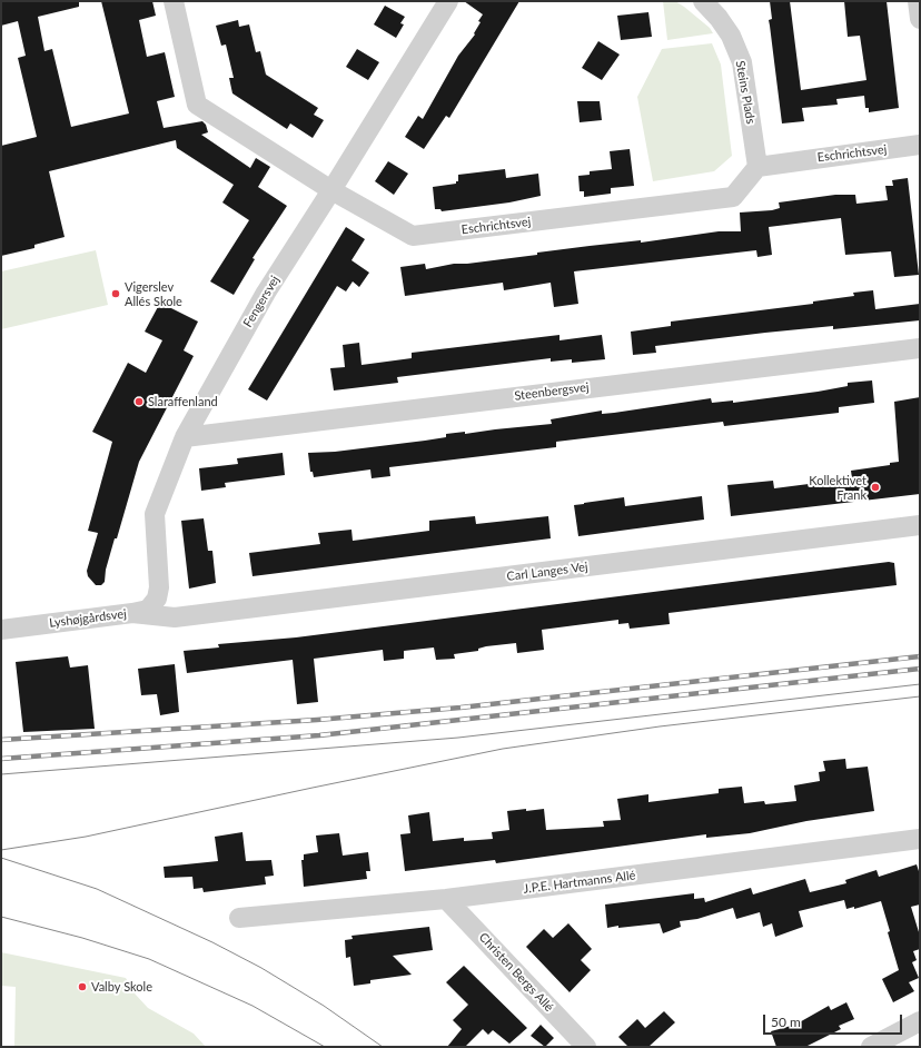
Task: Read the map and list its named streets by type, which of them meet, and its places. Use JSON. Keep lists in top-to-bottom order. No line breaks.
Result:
{"streets":{"street":["Steins Plads","Eschrichtsvej","Fengersvej","Steenbergsvej","Carl Langes Vej","Lyshøjgårdsvej","J.P.E. Hartmanns Allé","Christen Bergs Allé"]},"crossings":[["Steins Plads","Eschrichtsvej"],["Eschrichtsvej","Fengersvej"],["Fengersvej","Steenbergsvej"],["Fengersvej","Lyshøjgårdsvej"],["Carl Langes Vej","Lyshøjgårdsvej"],["J.P.E. Hartmanns Allé","Christen Bergs Allé"]],"places":["Vigerslev Allés Skole","Slaraffenland","Kollektivet Frank","Valby Skole"],"scale_bar":"50 m"}
